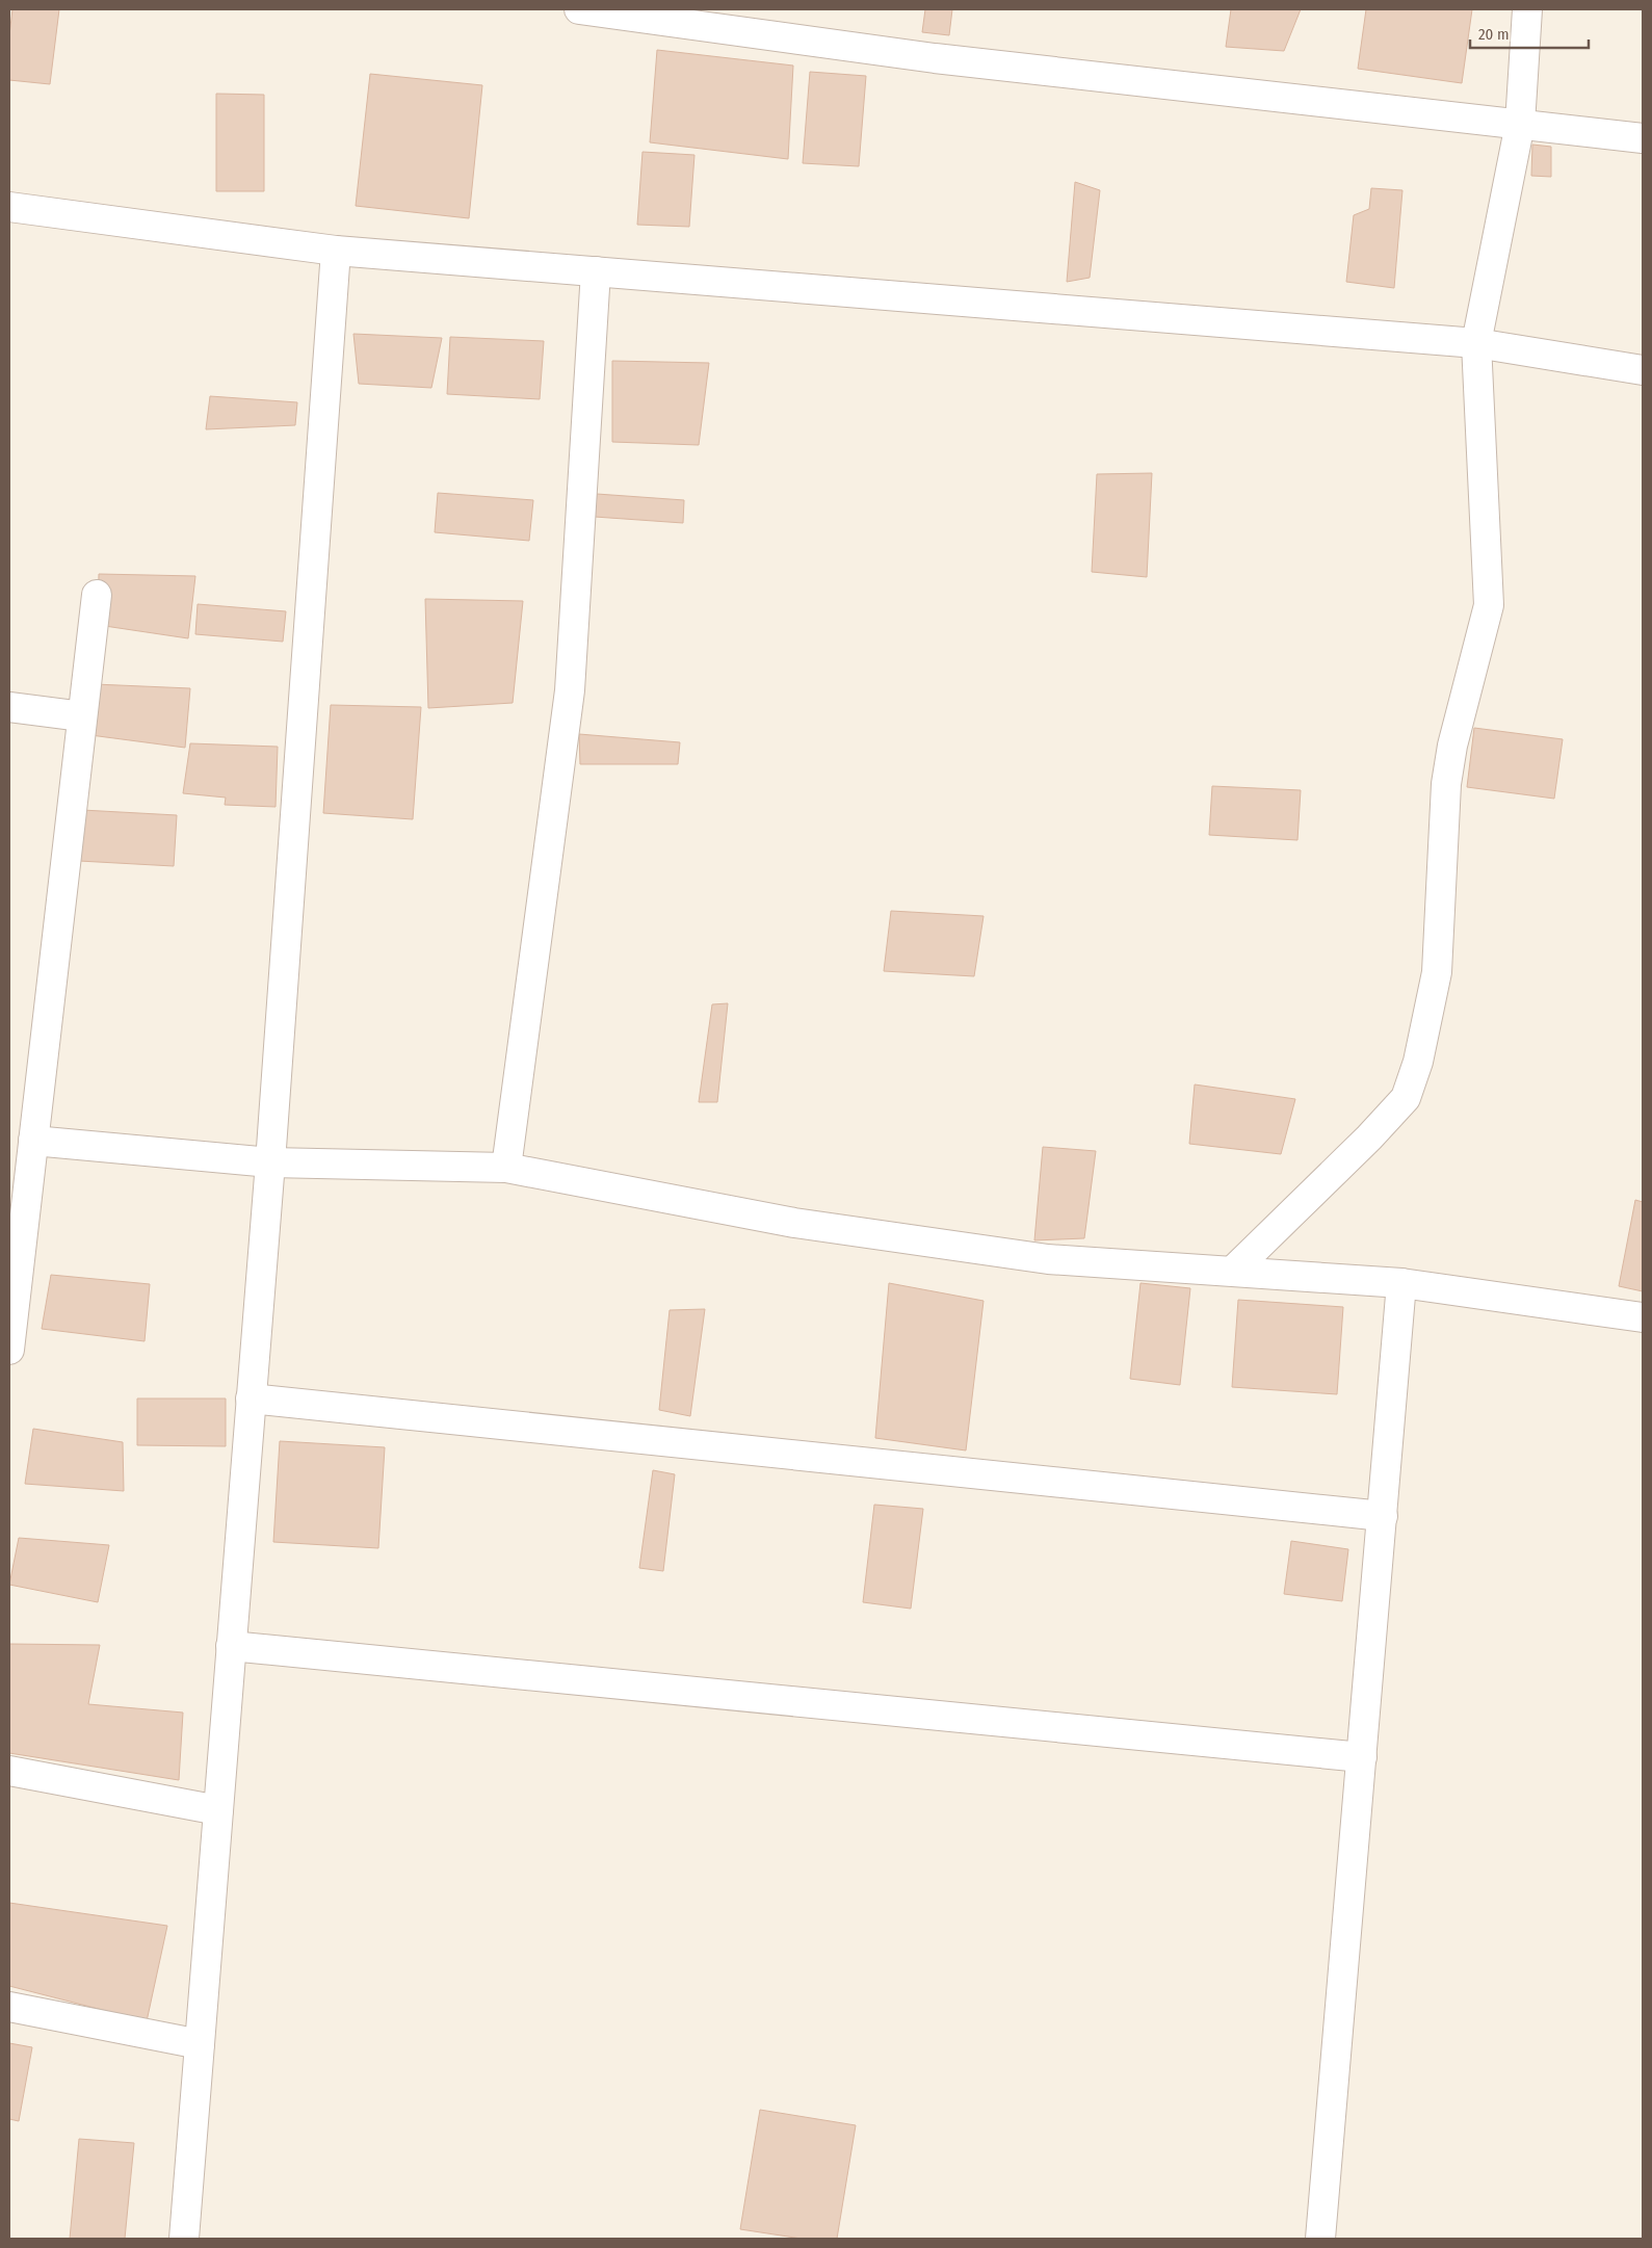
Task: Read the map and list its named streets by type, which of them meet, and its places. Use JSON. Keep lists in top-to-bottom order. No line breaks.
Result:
{"scale_bar":"20 m"}
